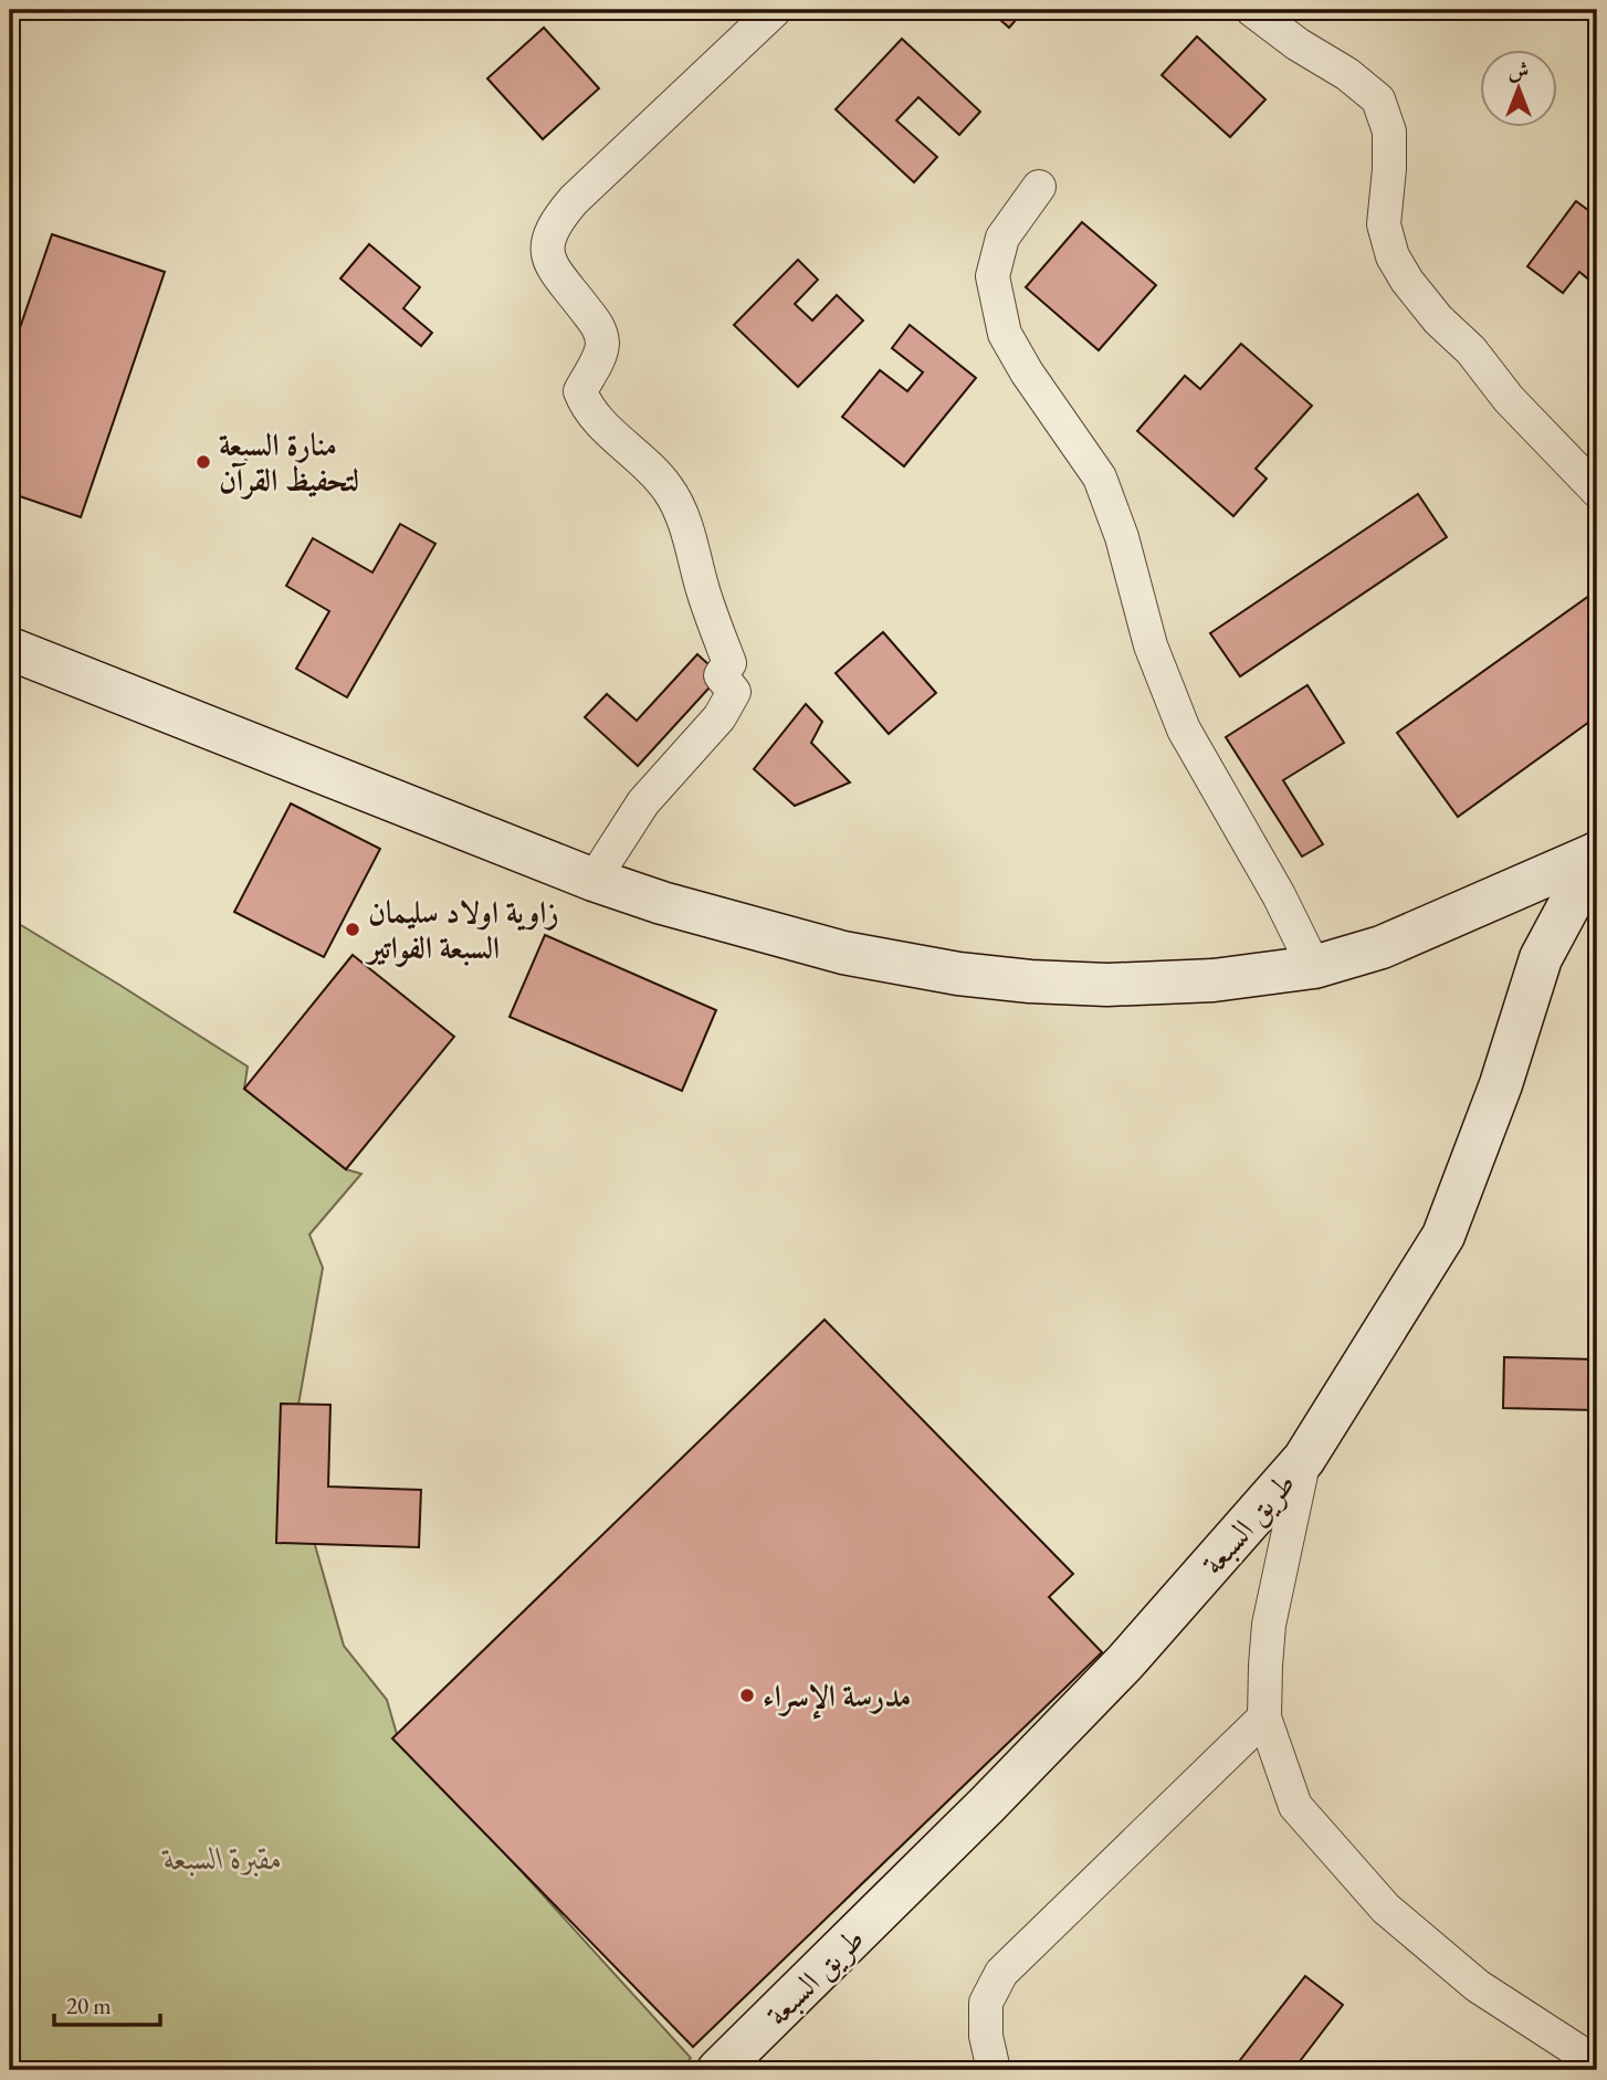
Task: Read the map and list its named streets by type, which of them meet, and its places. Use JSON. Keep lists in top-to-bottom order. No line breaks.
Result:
{"streets":{"street":["طريق السبعة"]},"parks":["مقبرة السبعة"],"places":["منارة السبعة لتحفيظ القرآن","زاوية اولاد سليمان السبعة الفواتير","مدرسة الإسراء"],"scale_bar":"20 m","north":"top"}
